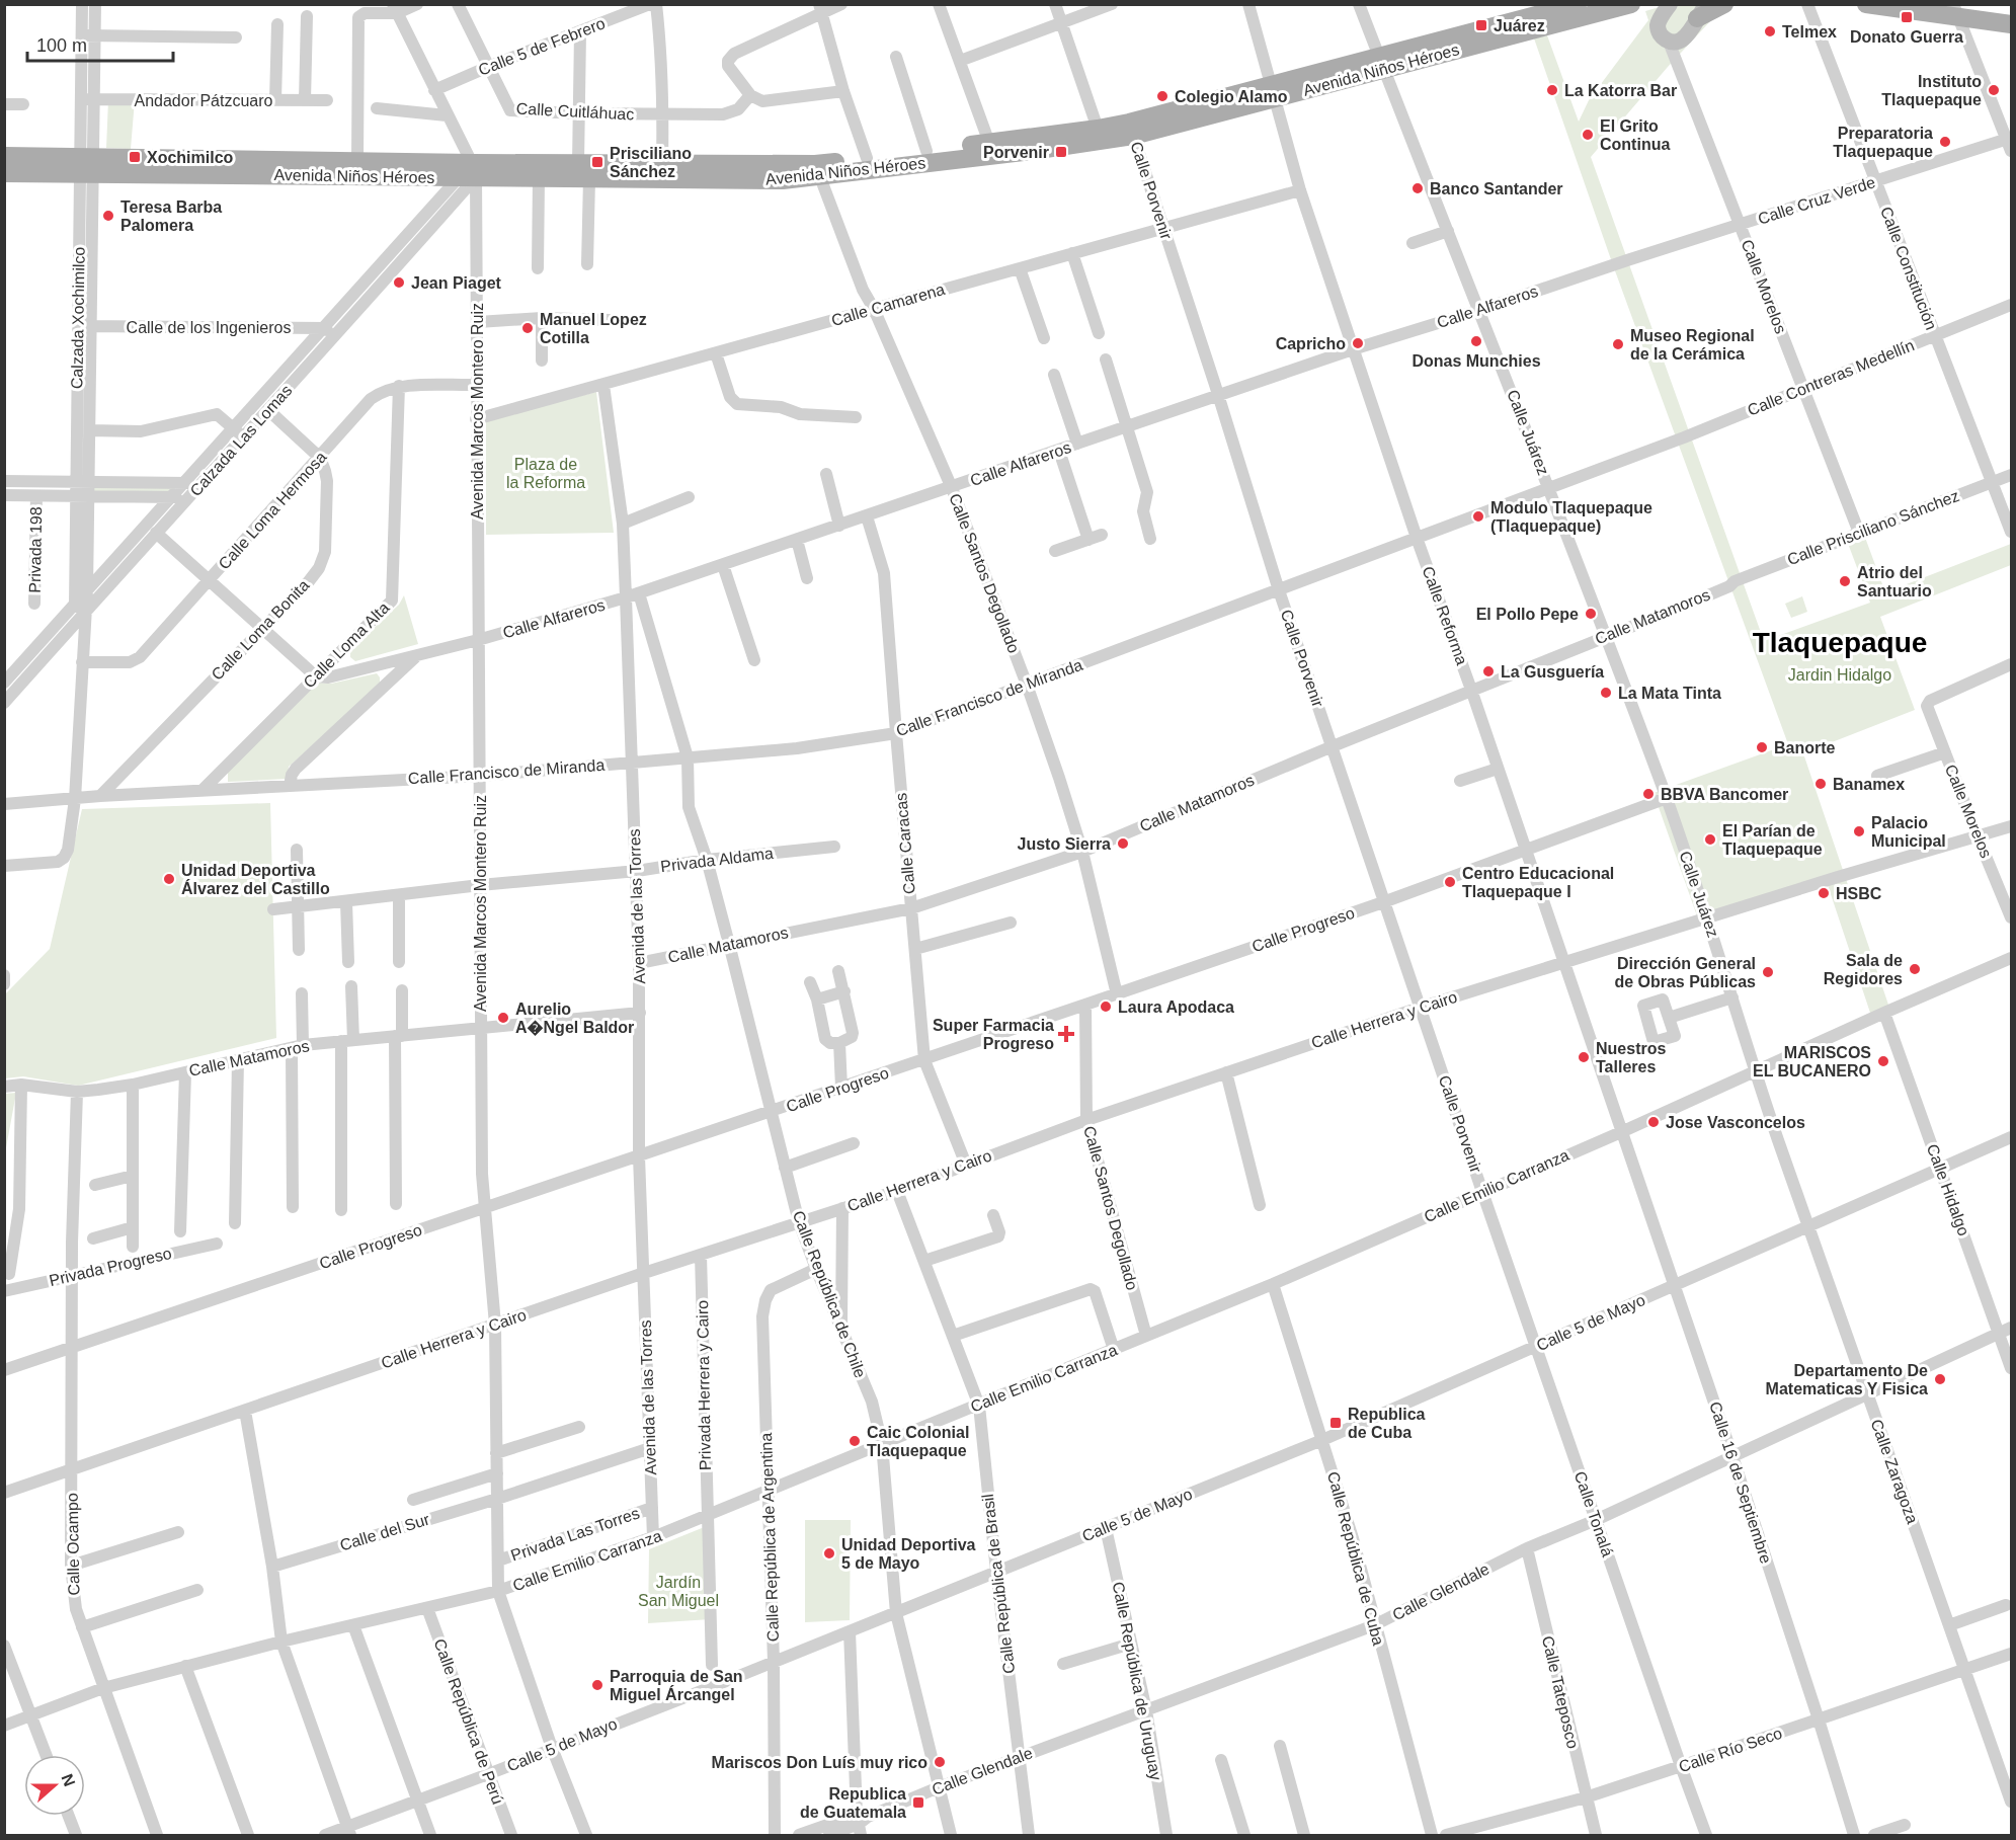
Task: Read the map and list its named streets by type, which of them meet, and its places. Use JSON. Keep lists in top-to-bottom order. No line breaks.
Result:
{"streets":{"main road":["Avenida Niños Héroes"],"street":["Calle 5 de Febrero","Andador Pátzcuaro","Calle Cuitláhuac","Calle Porvenir","Calle Cruz Verde","Calle Constitución","Calle Morelos","Calle Camarena","Calle Alfareros","Calzada Xochimilco","Calle de los Ingenieros","Calle Contreras Medellín","Avenida Marcos Montero Ruiz","Calle Juárez","Calzada Las Lomas","Calle Loma Hermosa","Calle Prisciliano Sánchez","Privada 198","Calle Santos Degollado","Calle Reforma","Calle Matamoros","Calle Loma Bonita","Calle Loma Alta","Calle Francisco de Miranda","Calle Caracas","Privada Aldama","Avenida de las Torres","Calle Progreso","Calle Herrera y Cairo","Calle Emilio Carranza","Calle Hidalgo","Privada Progreso","Calle República de Chile","Calle 5 de Mayo","Privada Herrera y Cairo","Calle Zaragoza","Calle 16 de Septiembre","Calle Tonalá","Calle del Sur","Privada Las Torres","Calle República de Argentina","Calle Ocampo","Calle República de Cuba","Calle República de Brasil","Calle Glendale","Calle República de Uruguay","Calle Tateposco","Calle República de Perú","Calle Río Seco"]},"crossings":[["Calle 5 de Febrero","Calle Cuitláhuac"],["Avenida Niños Héroes","Calle Porvenir"],["Avenida Niños Héroes","Calzada Xochimilco"],["Avenida Niños Héroes","Avenida Marcos Montero Ruiz"],["Avenida Niños Héroes","Calle Juárez"],["Avenida Niños Héroes","Calzada Las Lomas"],["Avenida Niños Héroes","Calle Santos Degollado"],["Avenida Niños Héroes","Calle Reforma"],["Andador Pátzcuaro","Calzada Xochimilco"],["Calle Porvenir","Calle Camarena"],["Calle Porvenir","Calle Alfareros"],["Calle Porvenir","Calle Matamoros"],["Calle Porvenir","Calle Francisco de Miranda"],["Calle Porvenir","Calle Progreso"],["Calle Porvenir","Calle Herrera y Cairo"],["Calle Porvenir","Calle Emilio Carranza"],["Calle Porvenir","Calle Tonalá"],["Calle Cruz Verde","Calle Constitución"],["Calle Cruz Verde","Calle Morelos"],["Calle Cruz Verde","Calle Alfareros"],["Calle Constitución","Calle Contreras Medellín"],["Calle Constitución","Calle Prisciliano Sánchez"],["Calle Morelos","Calle Contreras Medellín"],["Calle Morelos","Calle Prisciliano Sánchez"],["Calle Morelos","Calle Herrera y Cairo"],["Calle Camarena","Avenida Marcos Montero Ruiz"],["Calle Camarena","Calle Santos Degollado"],["Calle Camarena","Calle Reforma"],["Calle Camarena","Avenida de las Torres"],["Calle Alfareros","Avenida Marcos Montero Ruiz"],["Calle Alfareros","Calle Juárez"],["Calle Alfareros","Calle Santos Degollado"],["Calle Alfareros","Calle Reforma"],["Calle Alfareros","Calle Loma Alta"],["Calle Alfareros","Calle Francisco de Miranda"],["Calle Alfareros","Calle Caracas"],["Calle Alfareros","Avenida de las Torres"],["Calle Alfareros","Calle República de Chile"],["Calzada Xochimilco","Calle de los Ingenieros"],["Calzada Xochimilco","Calzada Las Lomas"],["Calzada Xochimilco","Calle Loma Hermosa"],["Calzada Xochimilco","Calle Francisco de Miranda"],["Calle de los Ingenieros","Calzada Las Lomas"],["Calle Contreras Medellín","Calle Francisco de Miranda"],["Avenida Marcos Montero Ruiz","Calzada Las Lomas"],["Avenida Marcos Montero Ruiz","Calle Loma Hermosa"],["Avenida Marcos Montero Ruiz","Calle Matamoros"],["Avenida Marcos Montero Ruiz","Calle Francisco de Miranda"],["Avenida Marcos Montero Ruiz","Privada Aldama"],["Avenida Marcos Montero Ruiz","Calle Progreso"],["Avenida Marcos Montero Ruiz","Calle Herrera y Cairo"],["Avenida Marcos Montero Ruiz","Calle Emilio Carranza"],["Avenida Marcos Montero Ruiz","Calle 5 de Mayo"],["Avenida Marcos Montero Ruiz","Calle del Sur"],["Avenida Marcos Montero Ruiz","Privada Las Torres"],["Calle Juárez","Calle Matamoros"],["Calle Juárez","Calle Francisco de Miranda"],["Calle Juárez","Calle Progreso"],["Calle Juárez","Calle Herrera y Cairo"],["Calle Juárez","Calle Emilio Carranza"],["Calle Juárez","Calle Zaragoza"],["Calle Loma Hermosa","Calle Loma Bonita"],["Calle Loma Hermosa","Calle Loma Alta"],["Calle Prisciliano Sánchez","Calle Matamoros"],["Calle Santos Degollado","Calle Matamoros"],["Calle Santos Degollado","Calle Francisco de Miranda"],["Calle Santos Degollado","Calle Progreso"],["Calle Santos Degollado","Calle Herrera y Cairo"],["Calle Santos Degollado","Calle Emilio Carranza"],["Calle Reforma","Calle Matamoros"],["Calle Reforma","Calle Francisco de Miranda"],["Calle Reforma","Calle Progreso"],["Calle Reforma","Calle Herrera y Cairo"],["Calle Reforma","Calle Emilio Carranza"],["Calle Reforma","Calle 16 de Septiembre"],["Calle Matamoros","Calle Caracas"],["Calle Matamoros","Avenida de las Torres"],["Calle Matamoros","Calle República de Chile"],["Calle Loma Bonita","Calle Francisco de Miranda"],["Calle Loma Alta","Calle Francisco de Miranda"],["Calle Francisco de Miranda","Calle Caracas"],["Calle Francisco de Miranda","Avenida de las Torres"],["Calle Francisco de Miranda","Calle República de Chile"],["Calle Caracas","Calle Progreso"],["Calle Caracas","Calle Herrera y Cairo"],["Privada Aldama","Avenida de las Torres"],["Privada Aldama","Calle República de Chile"],["Avenida de las Torres","Calle Progreso"],["Avenida de las Torres","Calle Herrera y Cairo"],["Avenida de las Torres","Calle Emilio Carranza"],["Avenida de las Torres","Calle del Sur"],["Avenida de las Torres","Privada Las Torres"],["Calle Progreso","Calle República de Chile"],["Calle Progreso","Calle Ocampo"],["Calle Herrera y Cairo","Calle República de Chile"],["Calle Herrera y Cairo","Privada Herrera y Cairo"],["Calle Herrera y Cairo","Calle Ocampo"],["Calle Herrera y Cairo","Calle República de Brasil"],["Calle Emilio Carranza","Calle Hidalgo"],["Calle Emilio Carranza","Calle República de Chile"],["Calle Emilio Carranza","Privada Herrera y Cairo"],["Calle Emilio Carranza","Calle Zaragoza"],["Calle Emilio Carranza","Calle 16 de Septiembre"],["Calle Emilio Carranza","Calle Tonalá"],["Calle Emilio Carranza","Calle República de Argentina"],["Calle Emilio Carranza","Calle Ocampo"],["Calle Emilio Carranza","Calle República de Cuba"],["Calle Emilio Carranza","Calle República de Brasil"],["Calle Emilio Carranza","Calle República de Perú"],["Calle Hidalgo","Calle 5 de Mayo"],["Calle Hidalgo","Calle Glendale"],["Privada Progreso","Calle Ocampo"],["Calle República de Chile","Calle 5 de Mayo"],["Calle República de Chile","Calle República de Argentina"],["Calle República de Chile","Calle Glendale"],["Calle 5 de Mayo","Calle Zaragoza"],["Calle 5 de Mayo","Calle 16 de Septiembre"],["Calle 5 de Mayo","Calle Tonalá"],["Calle 5 de Mayo","Calle República de Argentina"],["Calle 5 de Mayo","Calle República de Cuba"],["Calle 5 de Mayo","Calle República de Brasil"],["Calle 5 de Mayo","Calle República de Uruguay"],["Calle 5 de Mayo","Calle República de Perú"],["Calle Zaragoza","Calle Glendale"],["Calle Zaragoza","Calle Río Seco"],["Calle 16 de Septiembre","Calle Glendale"],["Calle 16 de Septiembre","Calle Río Seco"],["Calle Tonalá","Calle Glendale"],["Calle Tonalá","Calle Río Seco"],["Calle República de Cuba","Calle Glendale"],["Calle República de Brasil","Calle Glendale"],["Calle Glendale","Calle República de Uruguay"],["Calle Glendale","Calle Tateposco"],["Calle Tateposco","Calle Río Seco"]],"districts":["Tlaquepaque"],"parks":["Plaza de la Reforma","Jardin Hidalgo","Jardín San Miguel"],"places":{"transit":["Donato Guerra","Juárez","Porvenir","Xochimilco","Prisciliano Sánchez","Republica de Cuba","Republica de Guatemala"],"other":["Telmex","La Katorra Bar","Instituto Tlaquepaque","Colegio Alamo","El Grito Continua","Preparatoria Tlaquepaque","Banco Santander","Teresa Barba Palomera","Jean Piaget","Manuel Lopez Cotilla","Donas Munchies","Capricho","Museo Regional de la Cerámica","Modulo Tlaquepaque (Tlaquepaque)","Atrio del Santuario","El Pollo Pepe","La Gusguería","La Mata Tinta","Banorte","Banamex","BBVA Bancomer","Palacio Municipal","El Parían de Tlaquepaque","Justo Sierra","Unidad Deportiva Álvarez del Castillo","Centro Educacional Tlaquepaque I","HSBC","Sala de Regidores","Dirección General de Obras Públicas","Laura Apodaca","Aurelio A�Ngel Baldor","Nuestros Talleres","MARISCOS EL BUCANERO","Jose Vasconcelos","Departamento De Matematicas Y Fisica","Caic Colonial Tlaquepaque","Unidad Deportiva 5 de Mayo","Parroquia de San Miguel Árcangel","Mariscos Don Luís muy rico"],"health":["Super Farmacia Progreso"]},"scale_bar":"100 m","north":"right"}
